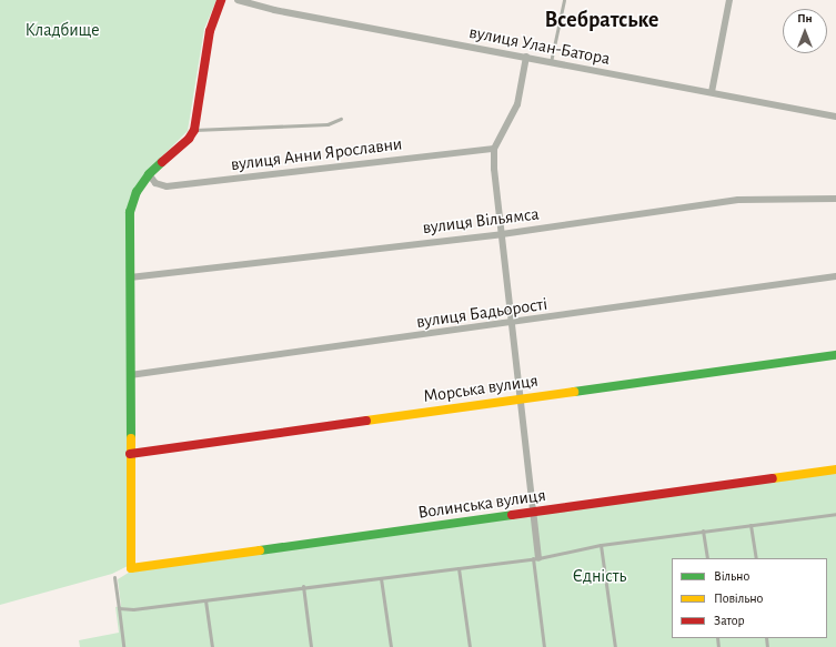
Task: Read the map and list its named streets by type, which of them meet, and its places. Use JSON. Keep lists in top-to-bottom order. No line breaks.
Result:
{"streets":{"street":["вулиця Улан-Батора","вулиця Анни Ярославни","вулиця Вільямса","вулиця Бадьорості","Морська вулиця","Волинська вулиця"]},"crossings":[["Морська вулиця","Волинська вулиця"]],"districts":["Всебратське"],"parks":["Кладбище","Єдність"],"legend":["Вільно","Повільно","Затор"],"north":"top"}
